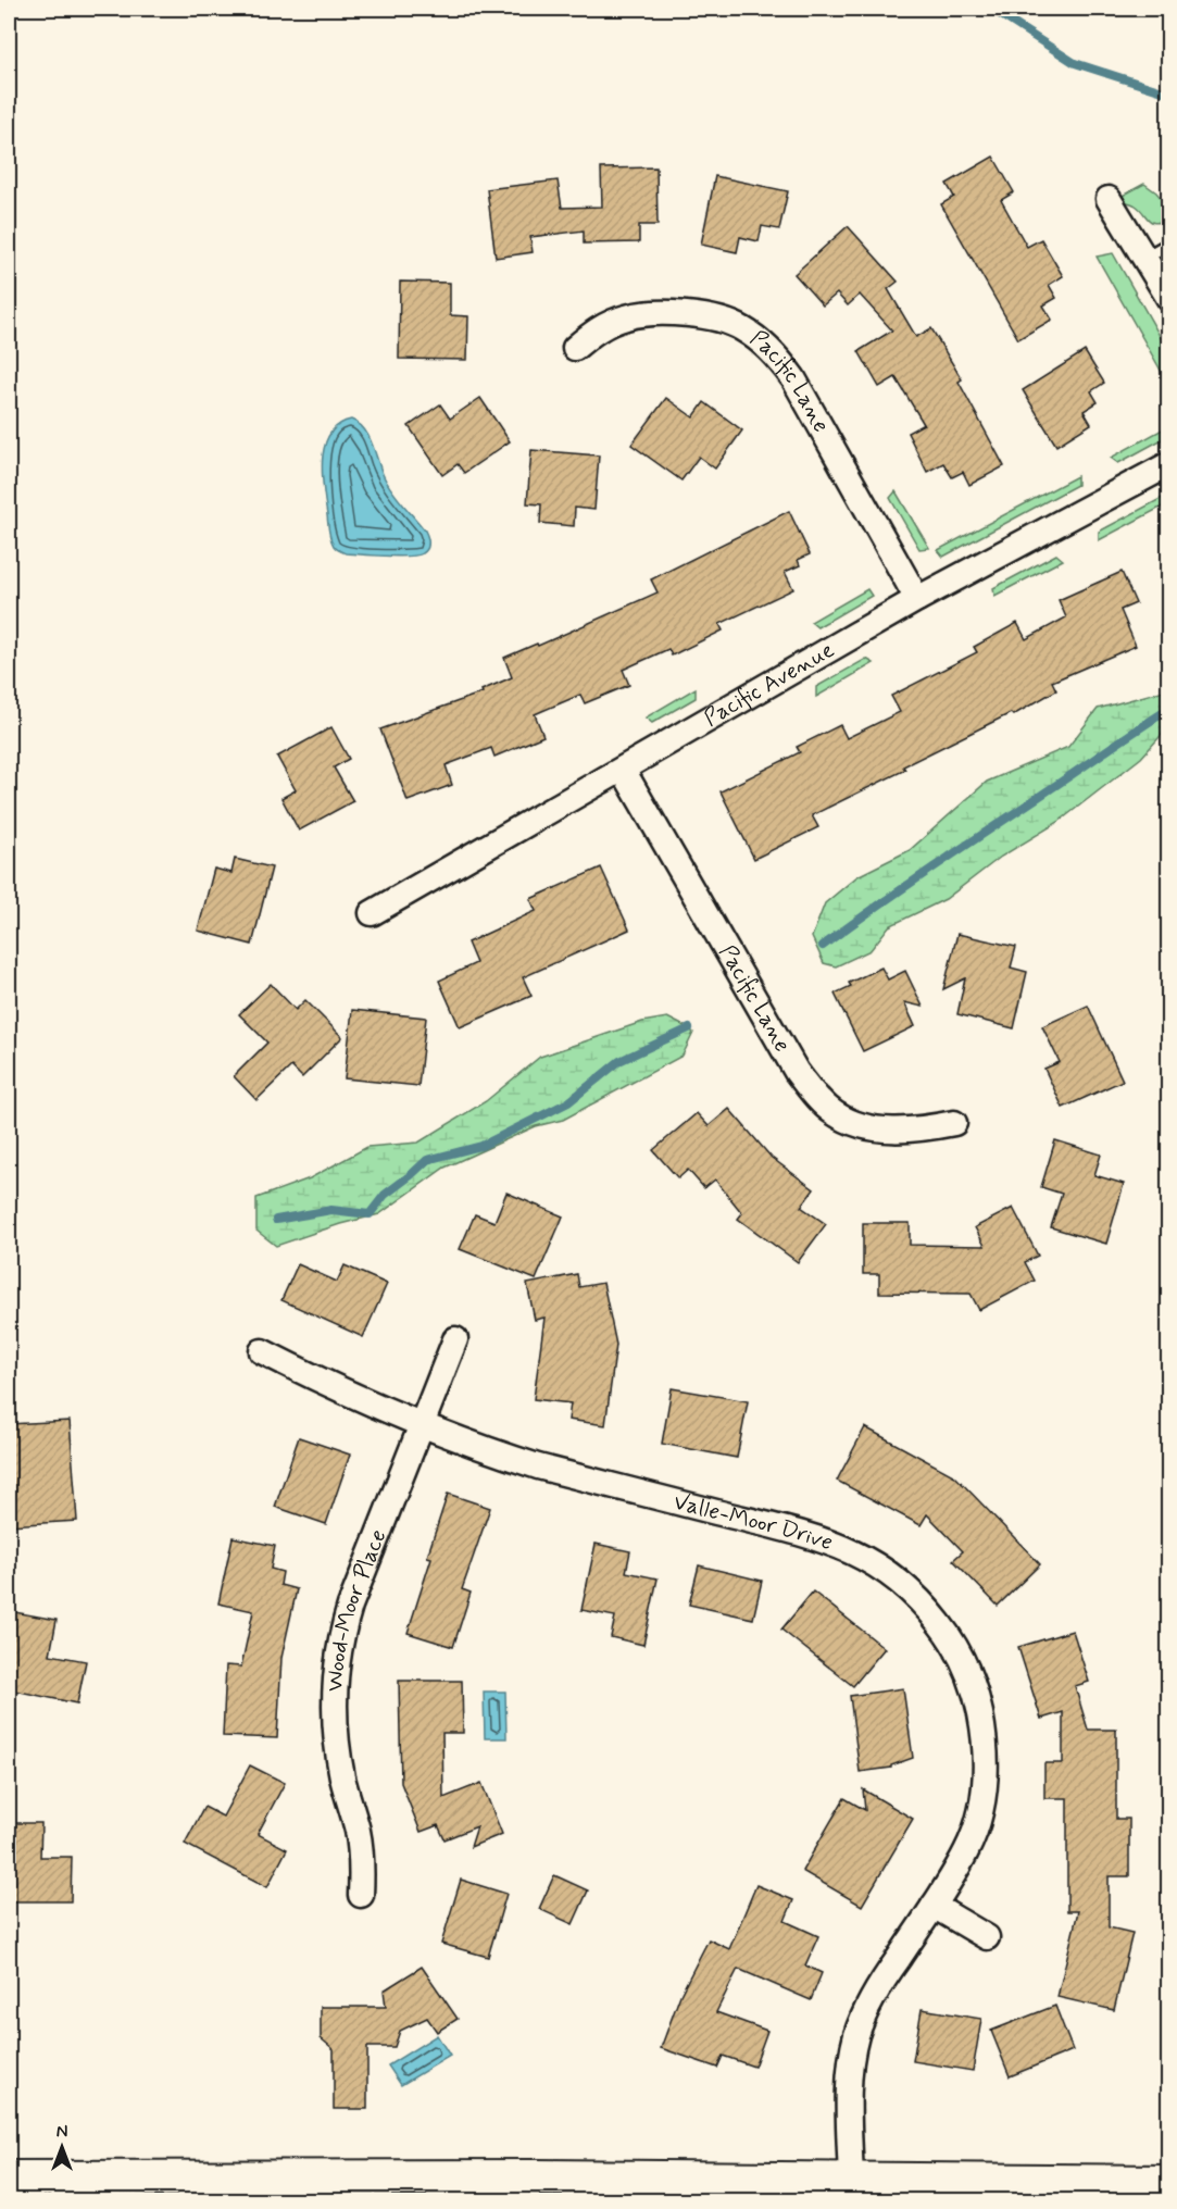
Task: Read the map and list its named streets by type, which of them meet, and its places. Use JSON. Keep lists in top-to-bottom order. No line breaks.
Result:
{"streets":{"street":["Pacific Lane","Pacific Avenue","Valle-Moor Drive","Wood-Moor Place"]},"crossings":[["Pacific Lane","Pacific Avenue"],["Valle-Moor Drive","Wood-Moor Place"]],"north":"top"}
